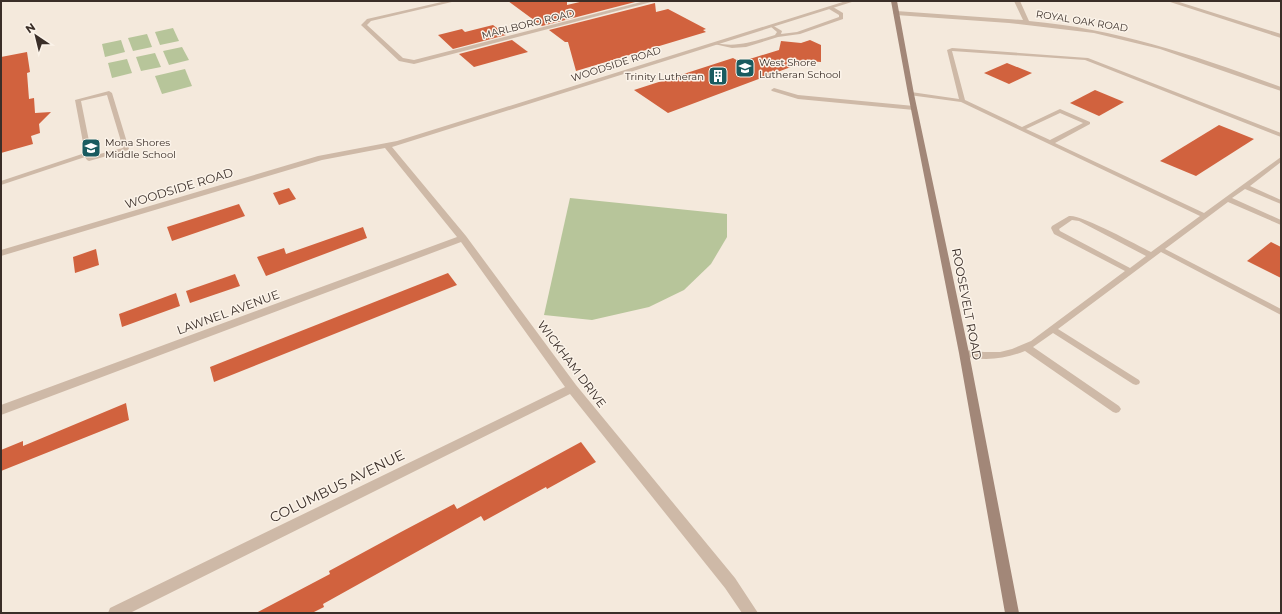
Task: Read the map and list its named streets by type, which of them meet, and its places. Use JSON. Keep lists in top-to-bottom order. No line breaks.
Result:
{"streets":{"street":["ROYAL OAK ROAD","MARLBORO ROAD","WOODSIDE ROAD","ROOSEVELT ROAD","LAWNEL AVENUE","WICKHAM DRIVE","COLUMBUS AVENUE"]},"crossings":[["ROYAL OAK ROAD","ROOSEVELT ROAD"],["WOODSIDE ROAD","WICKHAM DRIVE"],["LAWNEL AVENUE","WICKHAM DRIVE"],["WICKHAM DRIVE","COLUMBUS AVENUE"]],"places":{"school or university":["West Shore Lutheran School","Mona Shores Middle School"],"building":["Trinity Lutheran"]},"north":"top left"}
